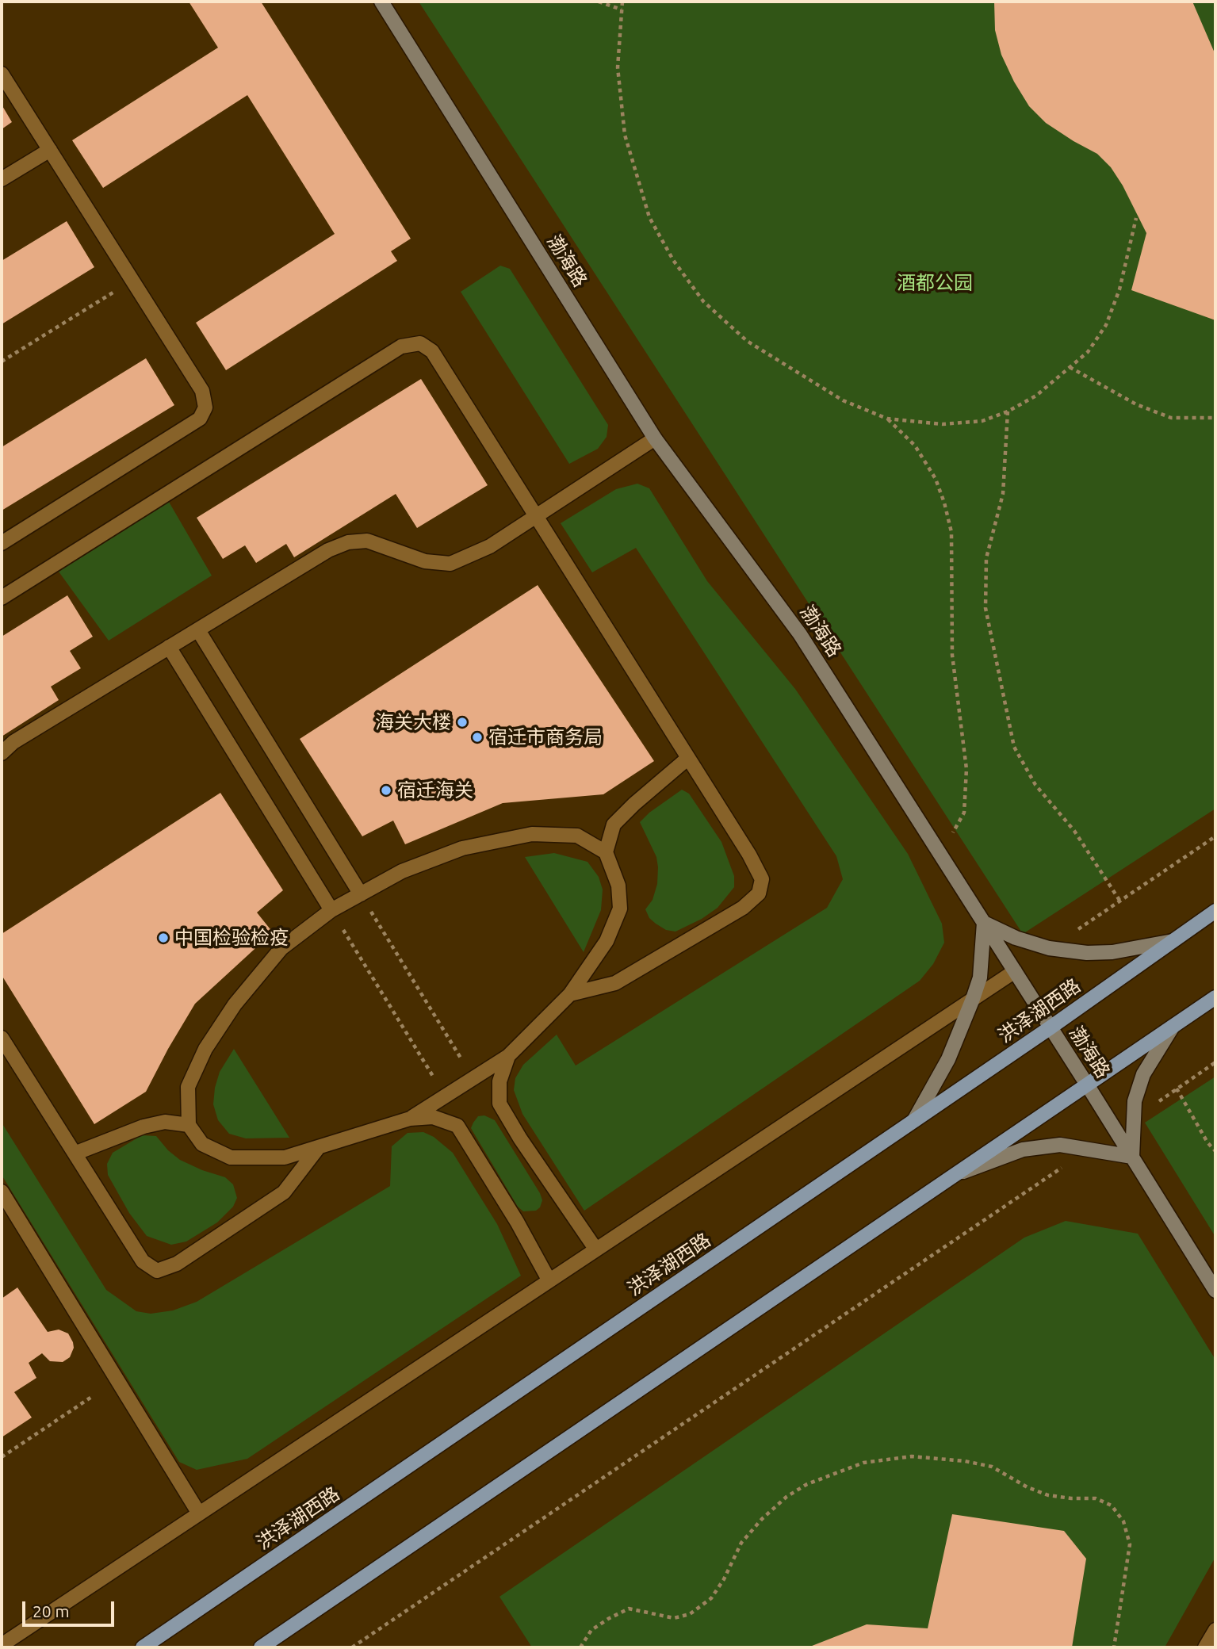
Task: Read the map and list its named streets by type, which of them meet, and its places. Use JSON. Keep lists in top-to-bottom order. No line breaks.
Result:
{"streets":{"main road":["洪泽湖西路"],"street":["渤海路"]},"crossings":[["渤海路","洪泽湖西路"]],"parks":["酒都公园"],"places":["海关大楼","宿迁市商务局","宿迁海关","中国检验检疫"],"scale_bar":"20 m"}
